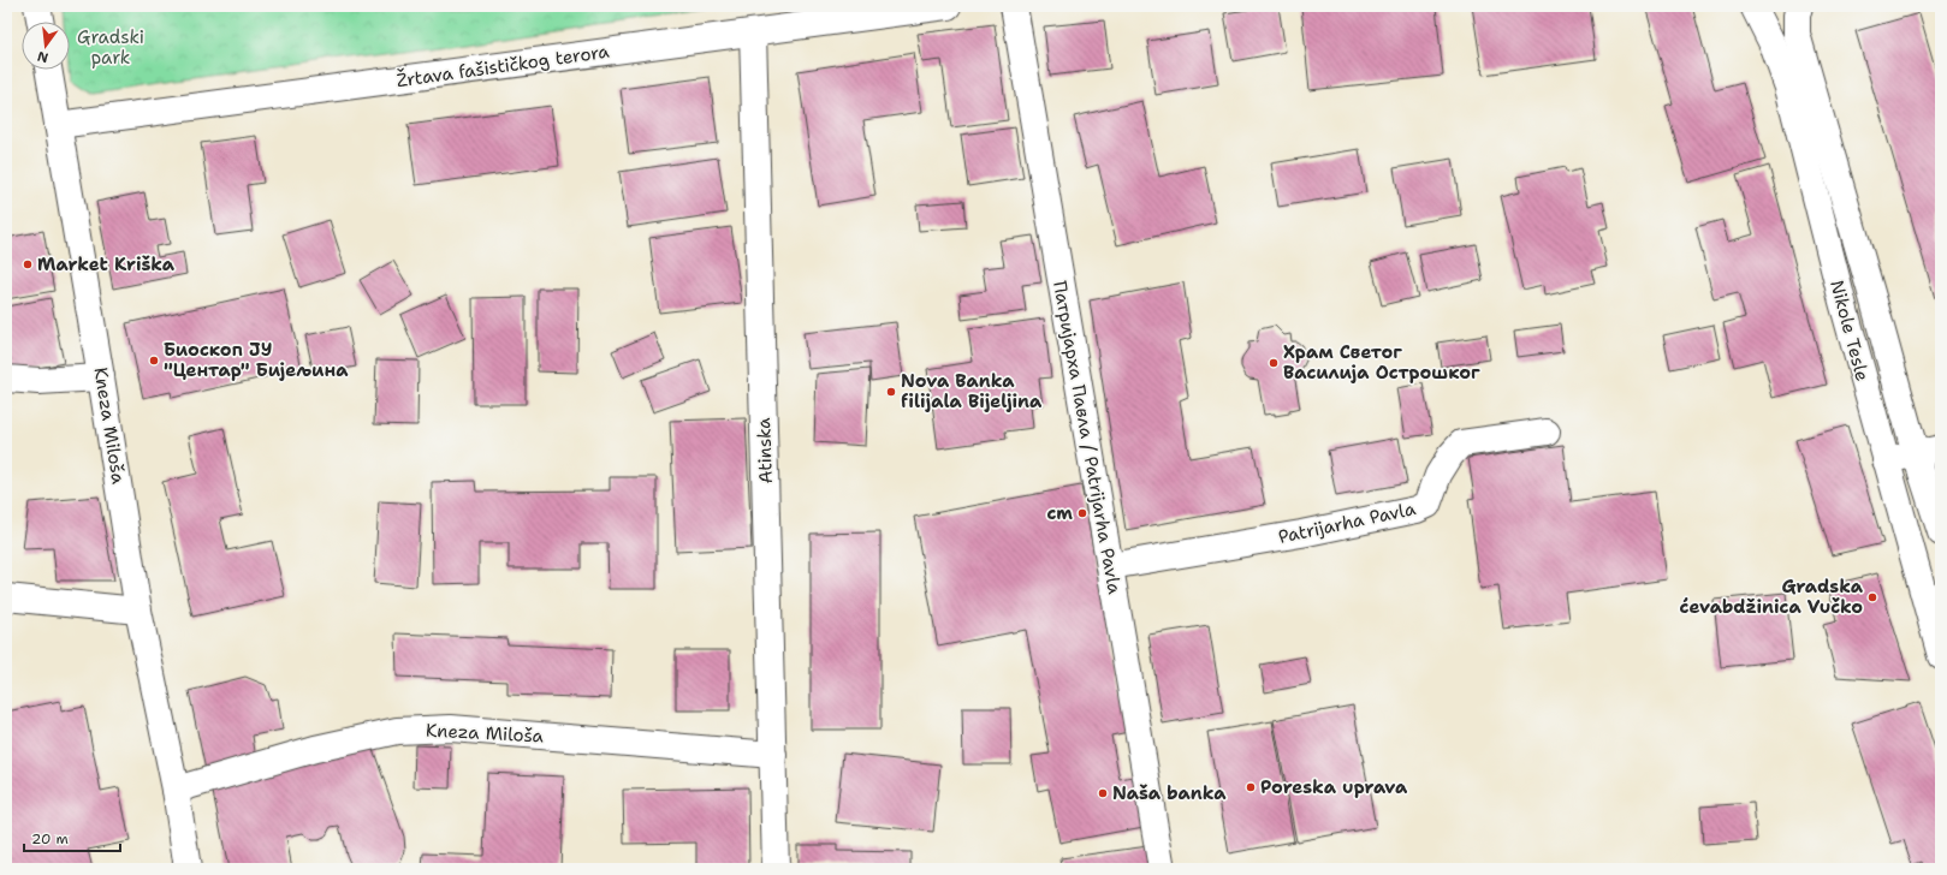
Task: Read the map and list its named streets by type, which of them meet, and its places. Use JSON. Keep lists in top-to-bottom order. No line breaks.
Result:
{"streets":{"street":["Žrtava fašističkog terora","Nikole Tesle","Kneza Miloša","Патријарха Павла / Patrijarha Pavla","Atinska","Patrijarha Pavla"]},"crossings":[["Žrtava fašističkog terora","Kneza Miloša"],["Žrtava fašističkog terora","Atinska"],["Kneza Miloša","Atinska"],["Патријарха Павла / Patrijarha Pavla","Patrijarha Pavla"]],"parks":["Gradski park"],"places":["Market Kriška","Биоскоп ЈУ \"Центар\" Бијељина","Храм Светог Василија Острошког","Nova Banka filijala Bijeljina","cm","Gradska ćevabdžinica Vučko","Poreska uprava","Naša banka"],"scale_bar":"20 m","north":"bottom"}
